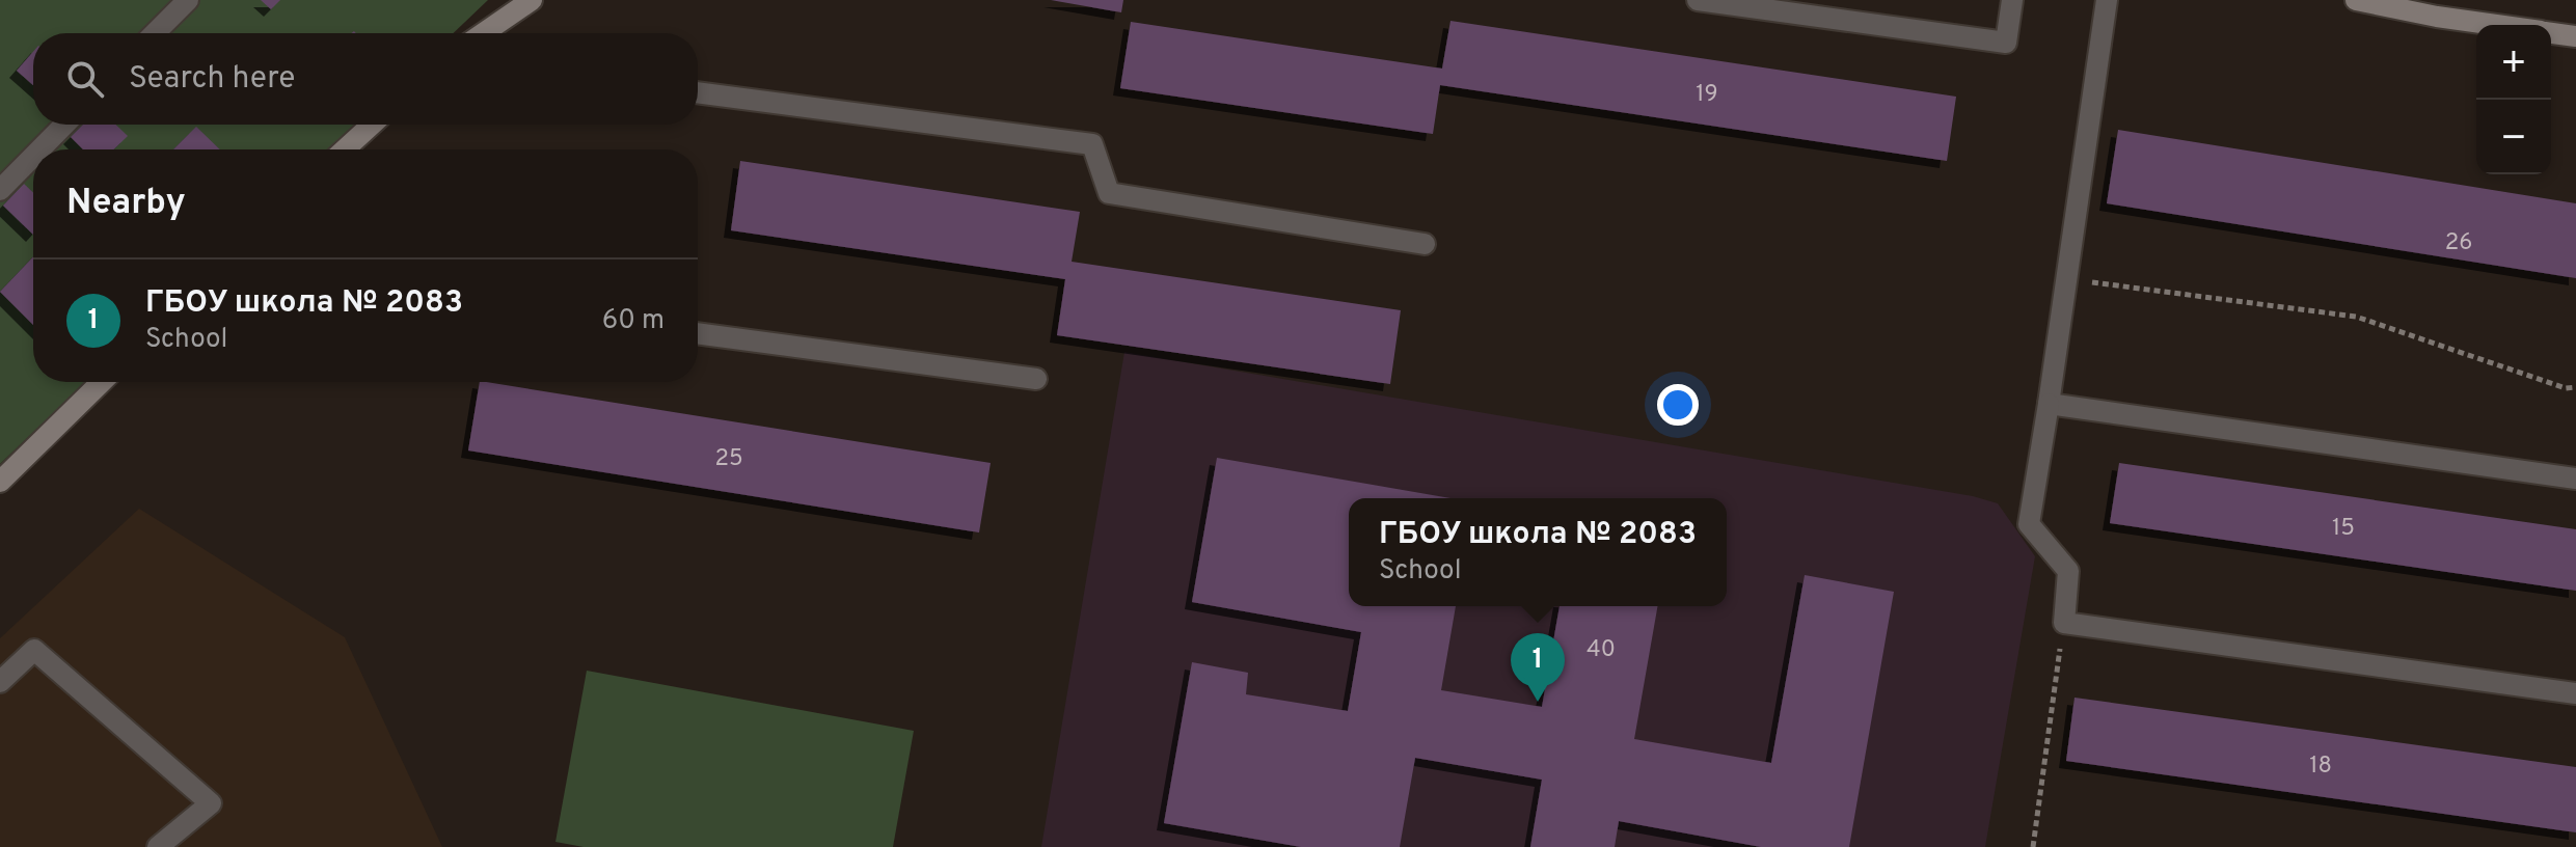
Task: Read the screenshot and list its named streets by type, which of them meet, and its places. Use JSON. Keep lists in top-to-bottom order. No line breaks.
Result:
{"house_numbers":["19","26","25","15","40","18"],"page":{"map_buttons":["+","−"],"search":"Search here","heading":"Nearby","list":[{"mark":"1","name":"ГБОУ школа № 2083","note":"School","value":"60 m"}],"popup":["ГБОУ школа № 2083","School"],"pins":"1"}}
